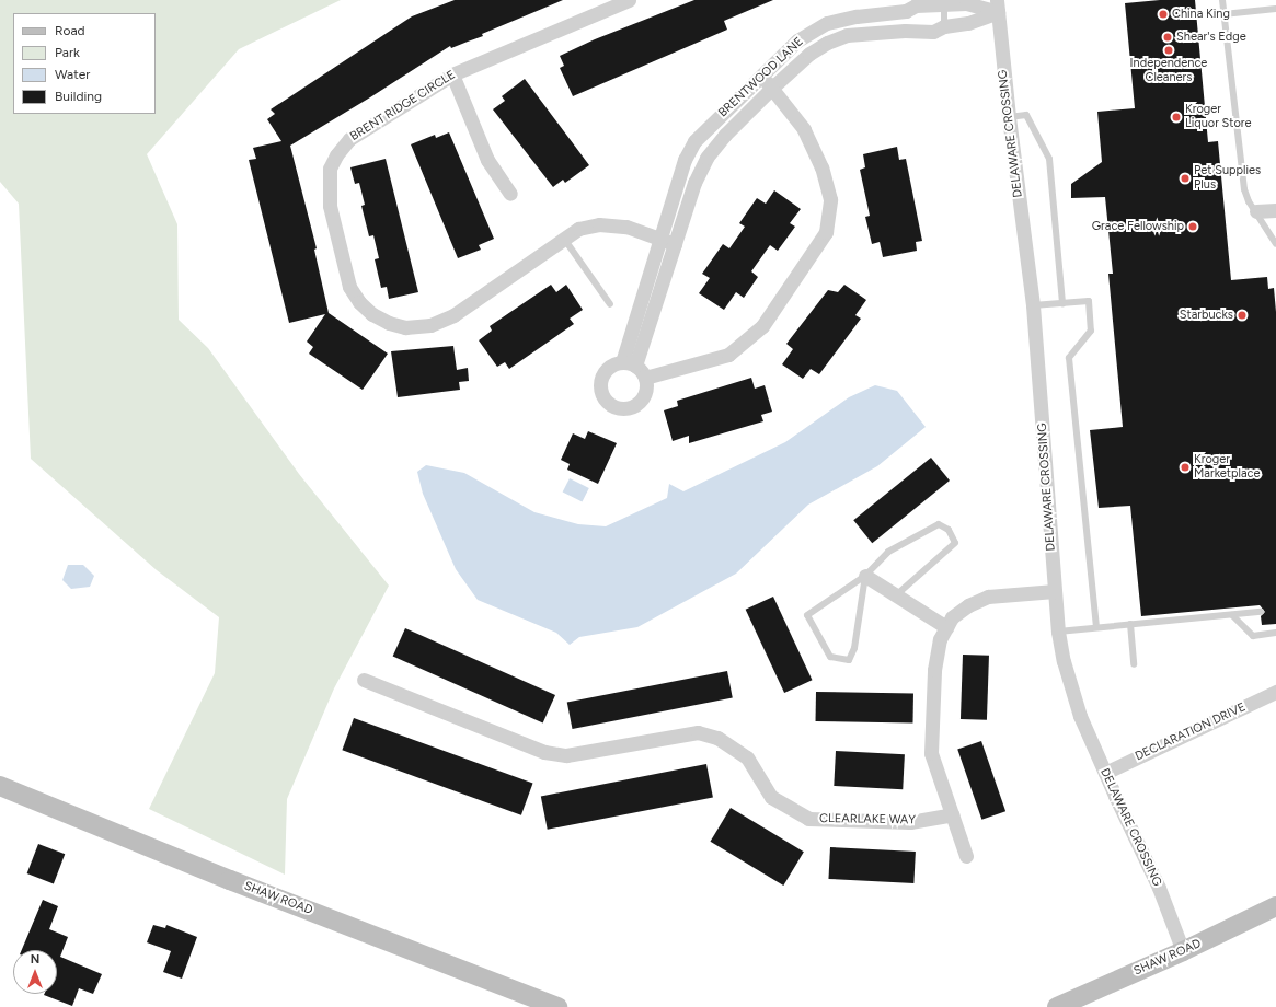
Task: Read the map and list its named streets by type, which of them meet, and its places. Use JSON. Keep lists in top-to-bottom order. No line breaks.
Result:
{"streets":{"main road":["SHAW ROAD"],"street":["BRENTWOOD LANE","BRENT RIDGE CIRCLE","DELAWARE CROSSING","DECLARATION DRIVE","CLEARLAKE WAY"]},"crossings":[["BRENTWOOD LANE","BRENT RIDGE CIRCLE"],["BRENTWOOD LANE","DELAWARE CROSSING"],["DELAWARE CROSSING","DECLARATION DRIVE"],["DELAWARE CROSSING","SHAW ROAD"]],"places":["China King","Shear's Edge","Independence Cleaners","Kroger Liquor Store","Pet Supplies Plus","Grace Fellowship","Starbucks","Kroger Marketplace"],"legend":["Road","Park","Water","Building"],"north":"top"}
